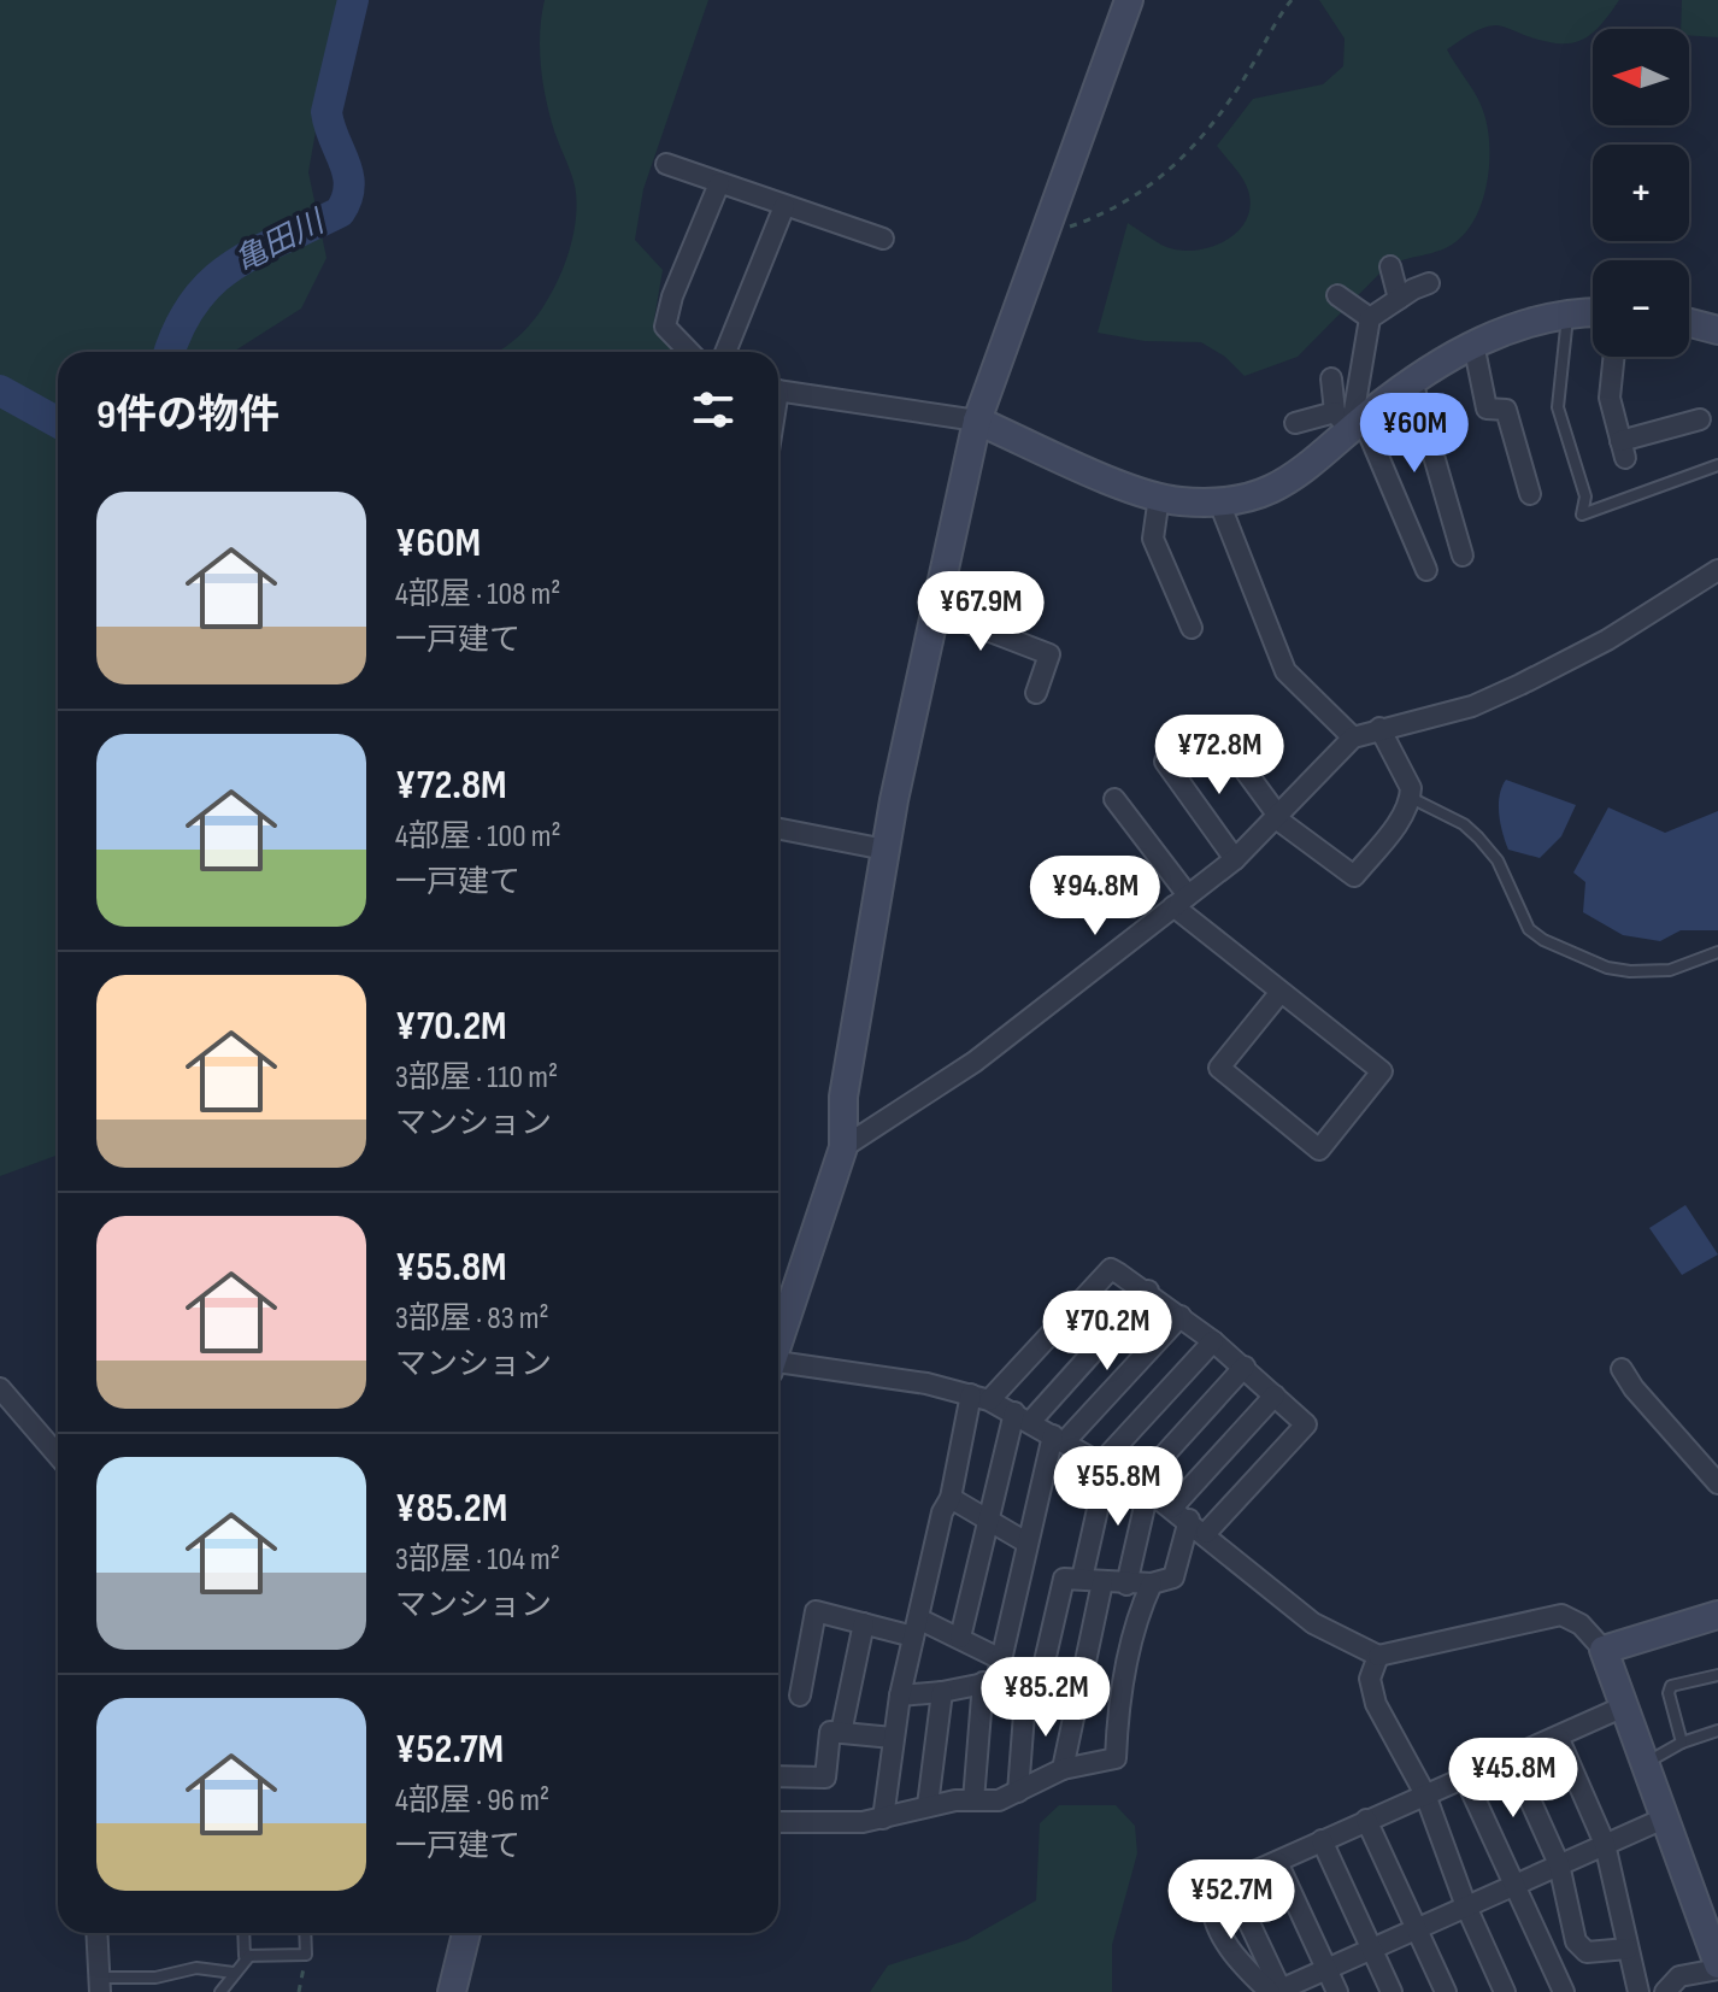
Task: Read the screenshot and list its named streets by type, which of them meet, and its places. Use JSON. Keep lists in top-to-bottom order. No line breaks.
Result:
{"water":["亀田川"],"north":"left","page":{"map_buttons":["+","−"],"heading":"9件の物件","price":["¥60M","¥67.9M","¥72.8M","¥94.8M","¥70.2M","¥55.8M","¥85.2M","¥45.8M","¥52.7M"],"list":[{"name":"¥60M","note":"4部屋 · 108 m² · 一戸建て"},{"name":"¥72.8M","note":"4部屋 · 100 m² · 一戸建て"},{"name":"¥70.2M","note":"3部屋 · 110 m² · マンション"},{"name":"¥55.8M","note":"3部屋 · 83 m² · マンション"},{"name":"¥85.2M","note":"3部屋 · 104 m² · マンション"},{"name":"¥52.7M","note":"4部屋 · 96 m² · 一戸建て"}]}}
